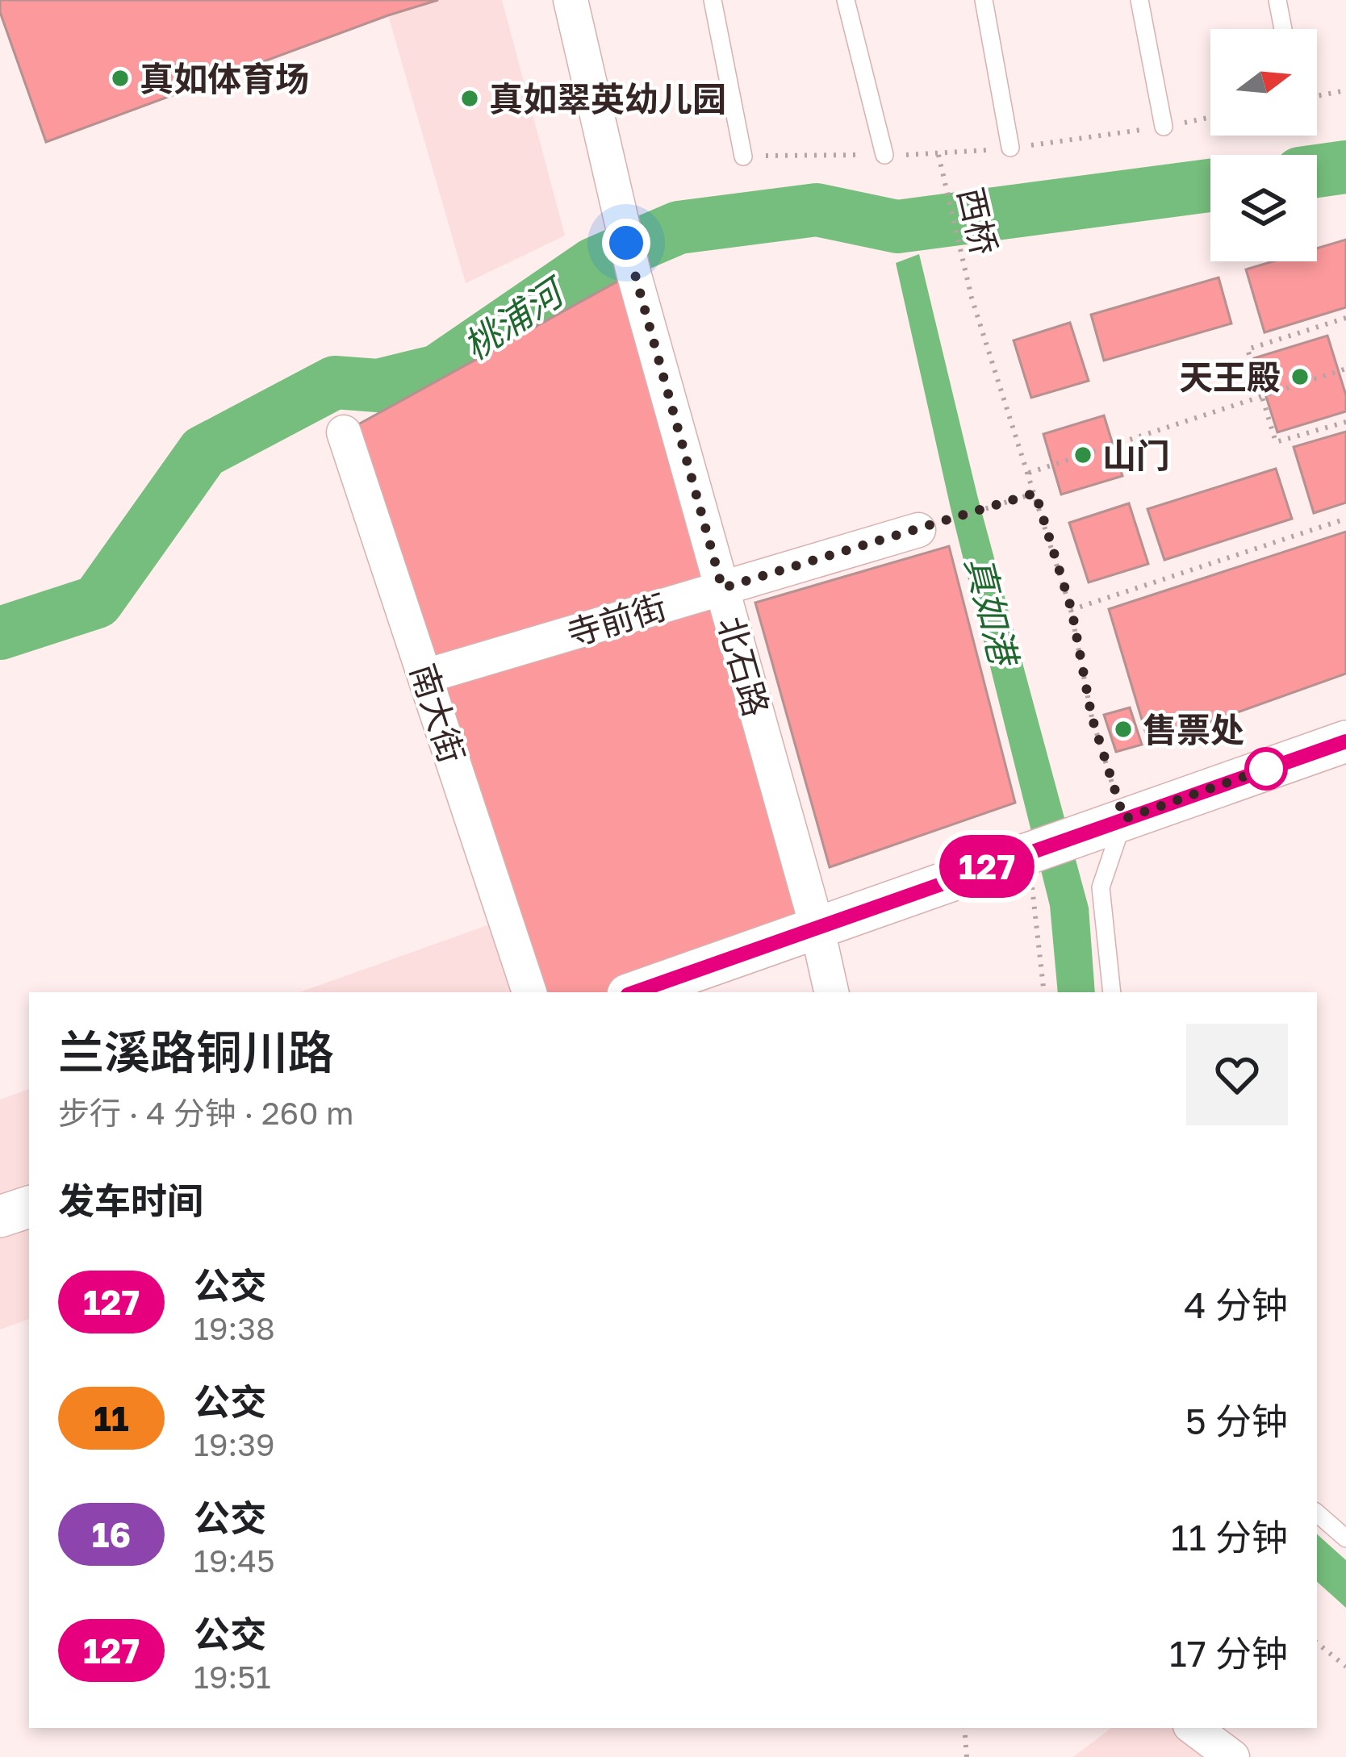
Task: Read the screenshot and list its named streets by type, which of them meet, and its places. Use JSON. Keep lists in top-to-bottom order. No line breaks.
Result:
{"streets":{"street":["寺前街","北石路","南大街"],"path":["西桥"]},"crossings":[["寺前街","北石路"],["寺前街","南大街"]],"water":["桃浦河","真如港"],"places":["真如体育场","真如翠英幼儿园","天王殿","山门","售票处"],"lines":["bus line 127"],"north":"right","page":{"on_map":"127","heading":[["兰溪路铜川路","步行 · 4 分钟 · 260 m"],"发车时间"],"list":[{"mark":"127","name":"公交","note":"19:38","value":"4 分钟"},{"mark":"11","name":"公交","note":"19:39","value":"5 分钟"},{"mark":"16","name":"公交","note":"19:45","value":"11 分钟"},{"mark":"127","name":"公交","note":"19:51","value":"17 分钟"}]}}
